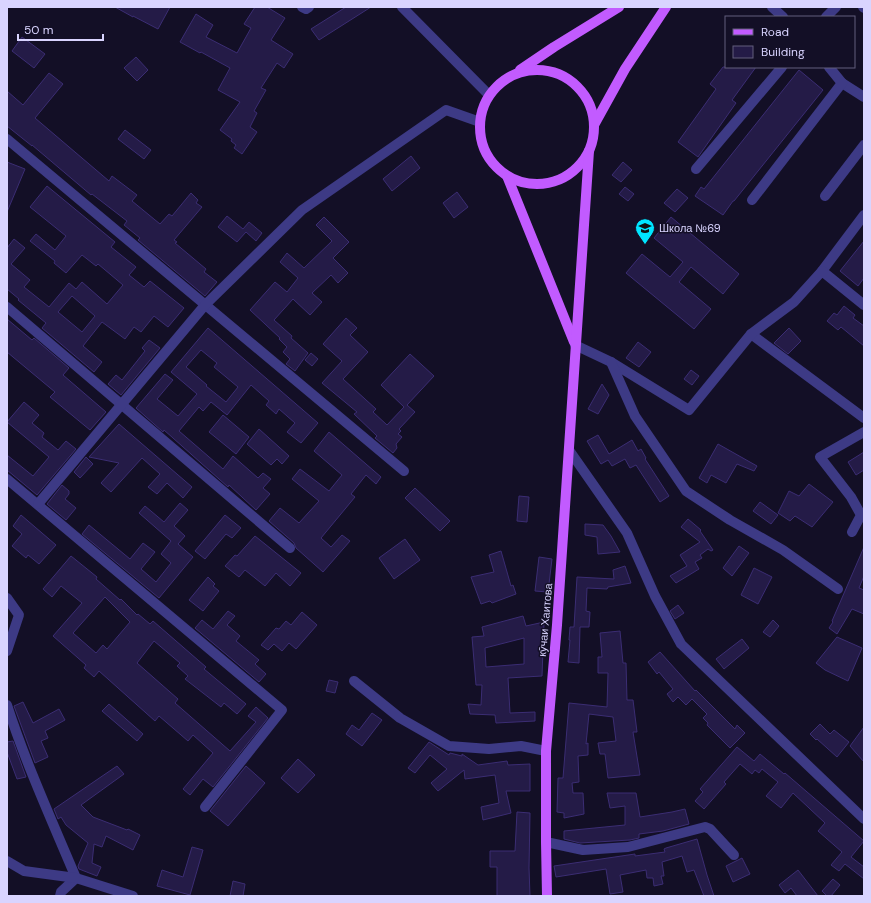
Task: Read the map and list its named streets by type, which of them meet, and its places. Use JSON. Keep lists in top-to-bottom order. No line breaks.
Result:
{"streets":{"main road":["кӯчаи Хаитова"]},"places":{"school or university":["Школа №69"]},"legend":["Road","Building"],"scale_bar":"50 m"}
